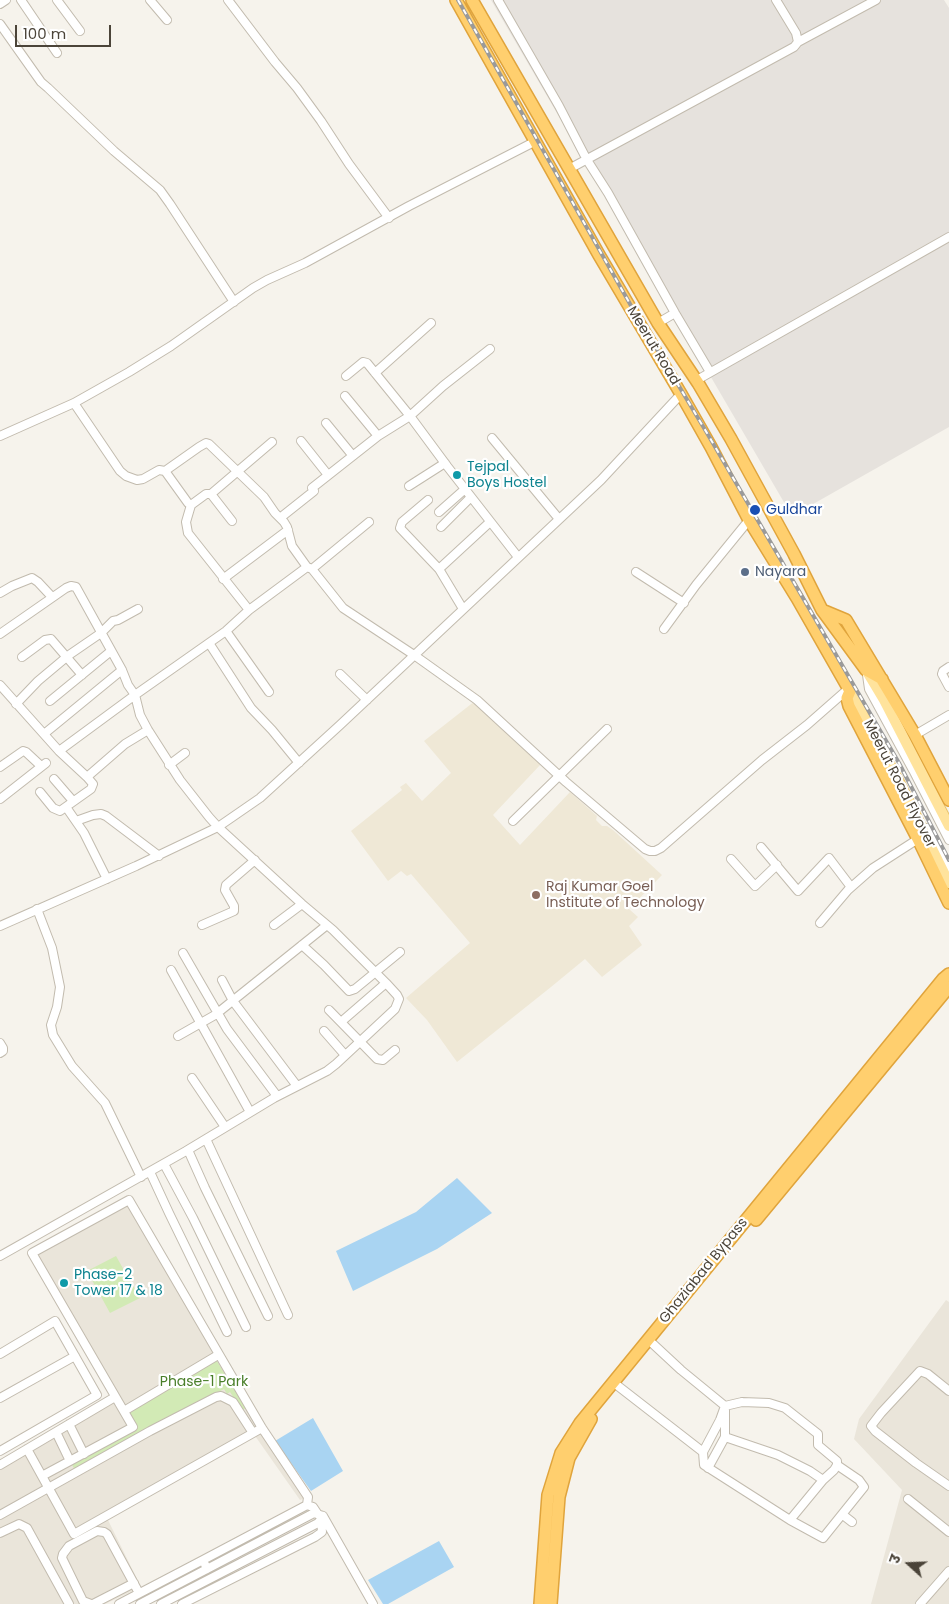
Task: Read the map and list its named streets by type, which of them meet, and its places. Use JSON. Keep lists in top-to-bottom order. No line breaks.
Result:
{"streets":{"highway":["Meerut Road","Ghaziabad Bypass"],"main road":["Meerut Road Flyover"]},"crossings":[["Meerut Road","Meerut Road Flyover"]],"parks":["Phase-1 Park"],"places":["Tejpal Boys Hostel","Guldhar","Nayara","Raj Kumar Goel Institute of Technology","Phase-2 Tower 17 & 18"],"scale_bar":"100 m","north":"left"}
